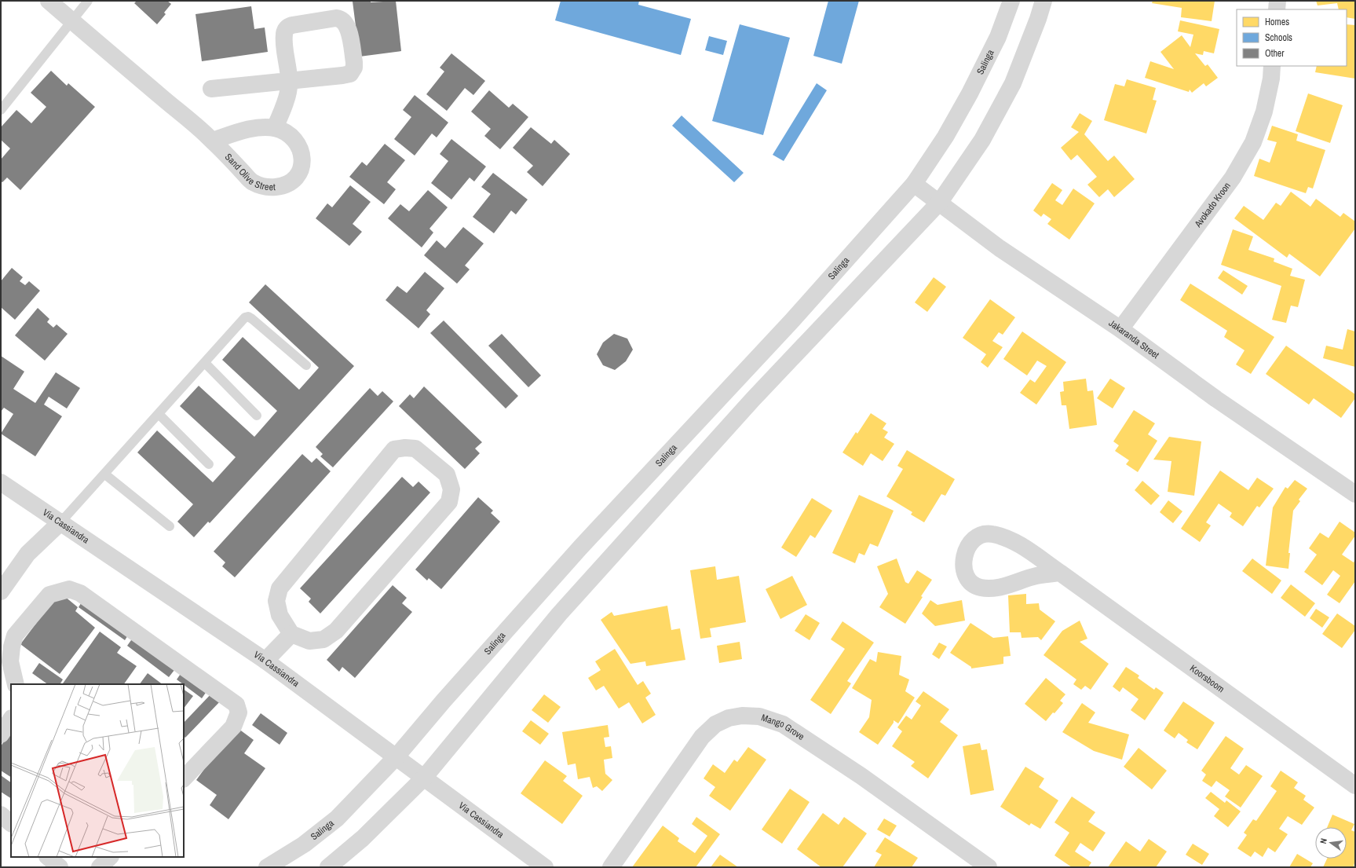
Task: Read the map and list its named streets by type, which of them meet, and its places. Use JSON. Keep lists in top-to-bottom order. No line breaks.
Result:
{"streets":{"street":["Salinga","Sand Olive Street","Avokado Kroon","Jakaranda Street","Via Cassiandra","Koorsboom","Mango Grove"]},"crossings":[["Salinga","Jakaranda Street"],["Salinga","Via Cassiandra"],["Avokado Kroon","Jakaranda Street"]],"legend":["Homes","Schools","Other"],"north":"left"}
